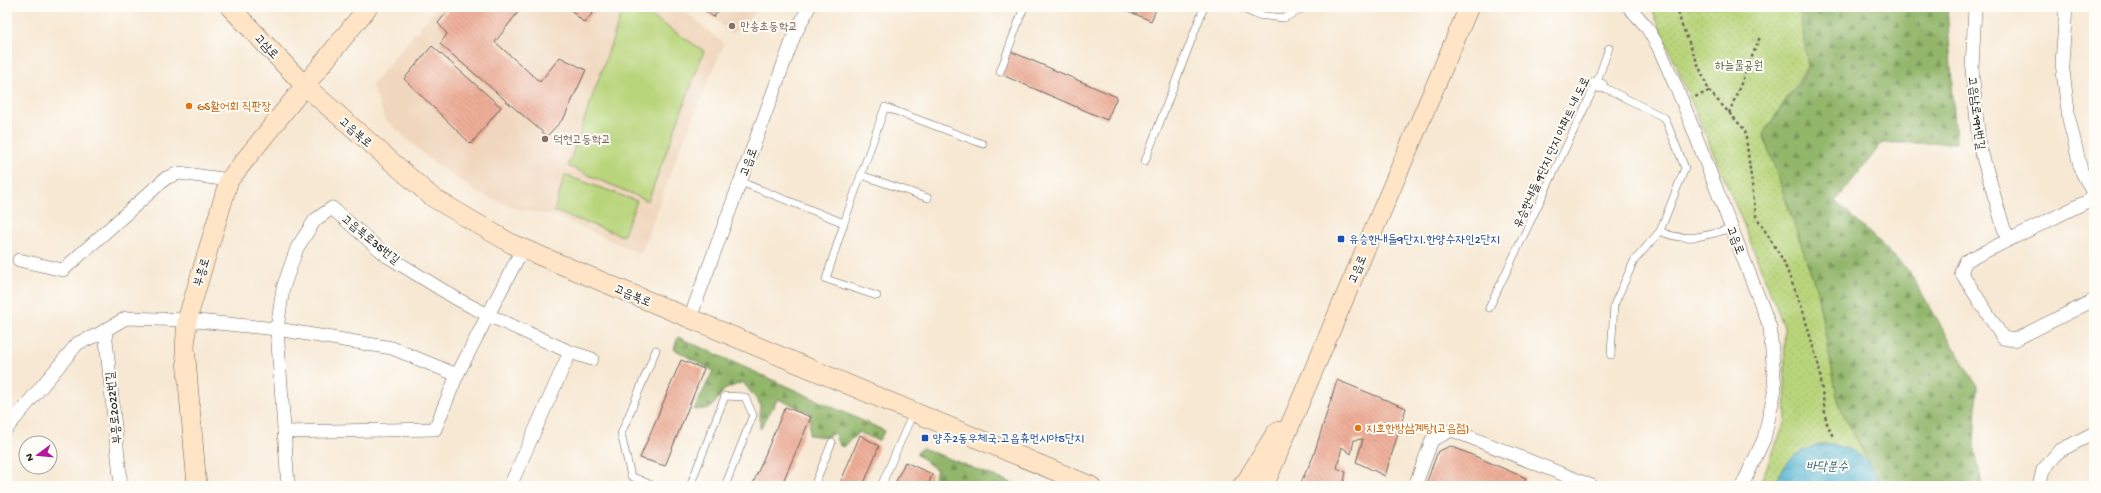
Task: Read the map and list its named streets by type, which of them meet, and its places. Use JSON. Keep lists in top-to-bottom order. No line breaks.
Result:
{"streets":{"street":["고삼로","고읍남로191번길","고읍북로","고읍로","고읍북로35번길","부흥로","부흥로2022번길"],"lane":["유승한내들 9단지 단지 아파트 내 도로"]},"crossings":[["고삼로","고읍북로"],["고삼로","부흥로"],["고읍북로","고읍로"],["고읍북로","부흥로"]],"water":["바닥분수"],"parks":["하늘물공원"],"places":{"other":["만송초등학교","GS활어회 직판장","덕현고등학교","지호한방삼계탕(고읍점)"],"transit":["유승한내들9단지.한양수자인2단지","양주2동우체국.고읍휴먼시아5단지"]},"north":"left"}
